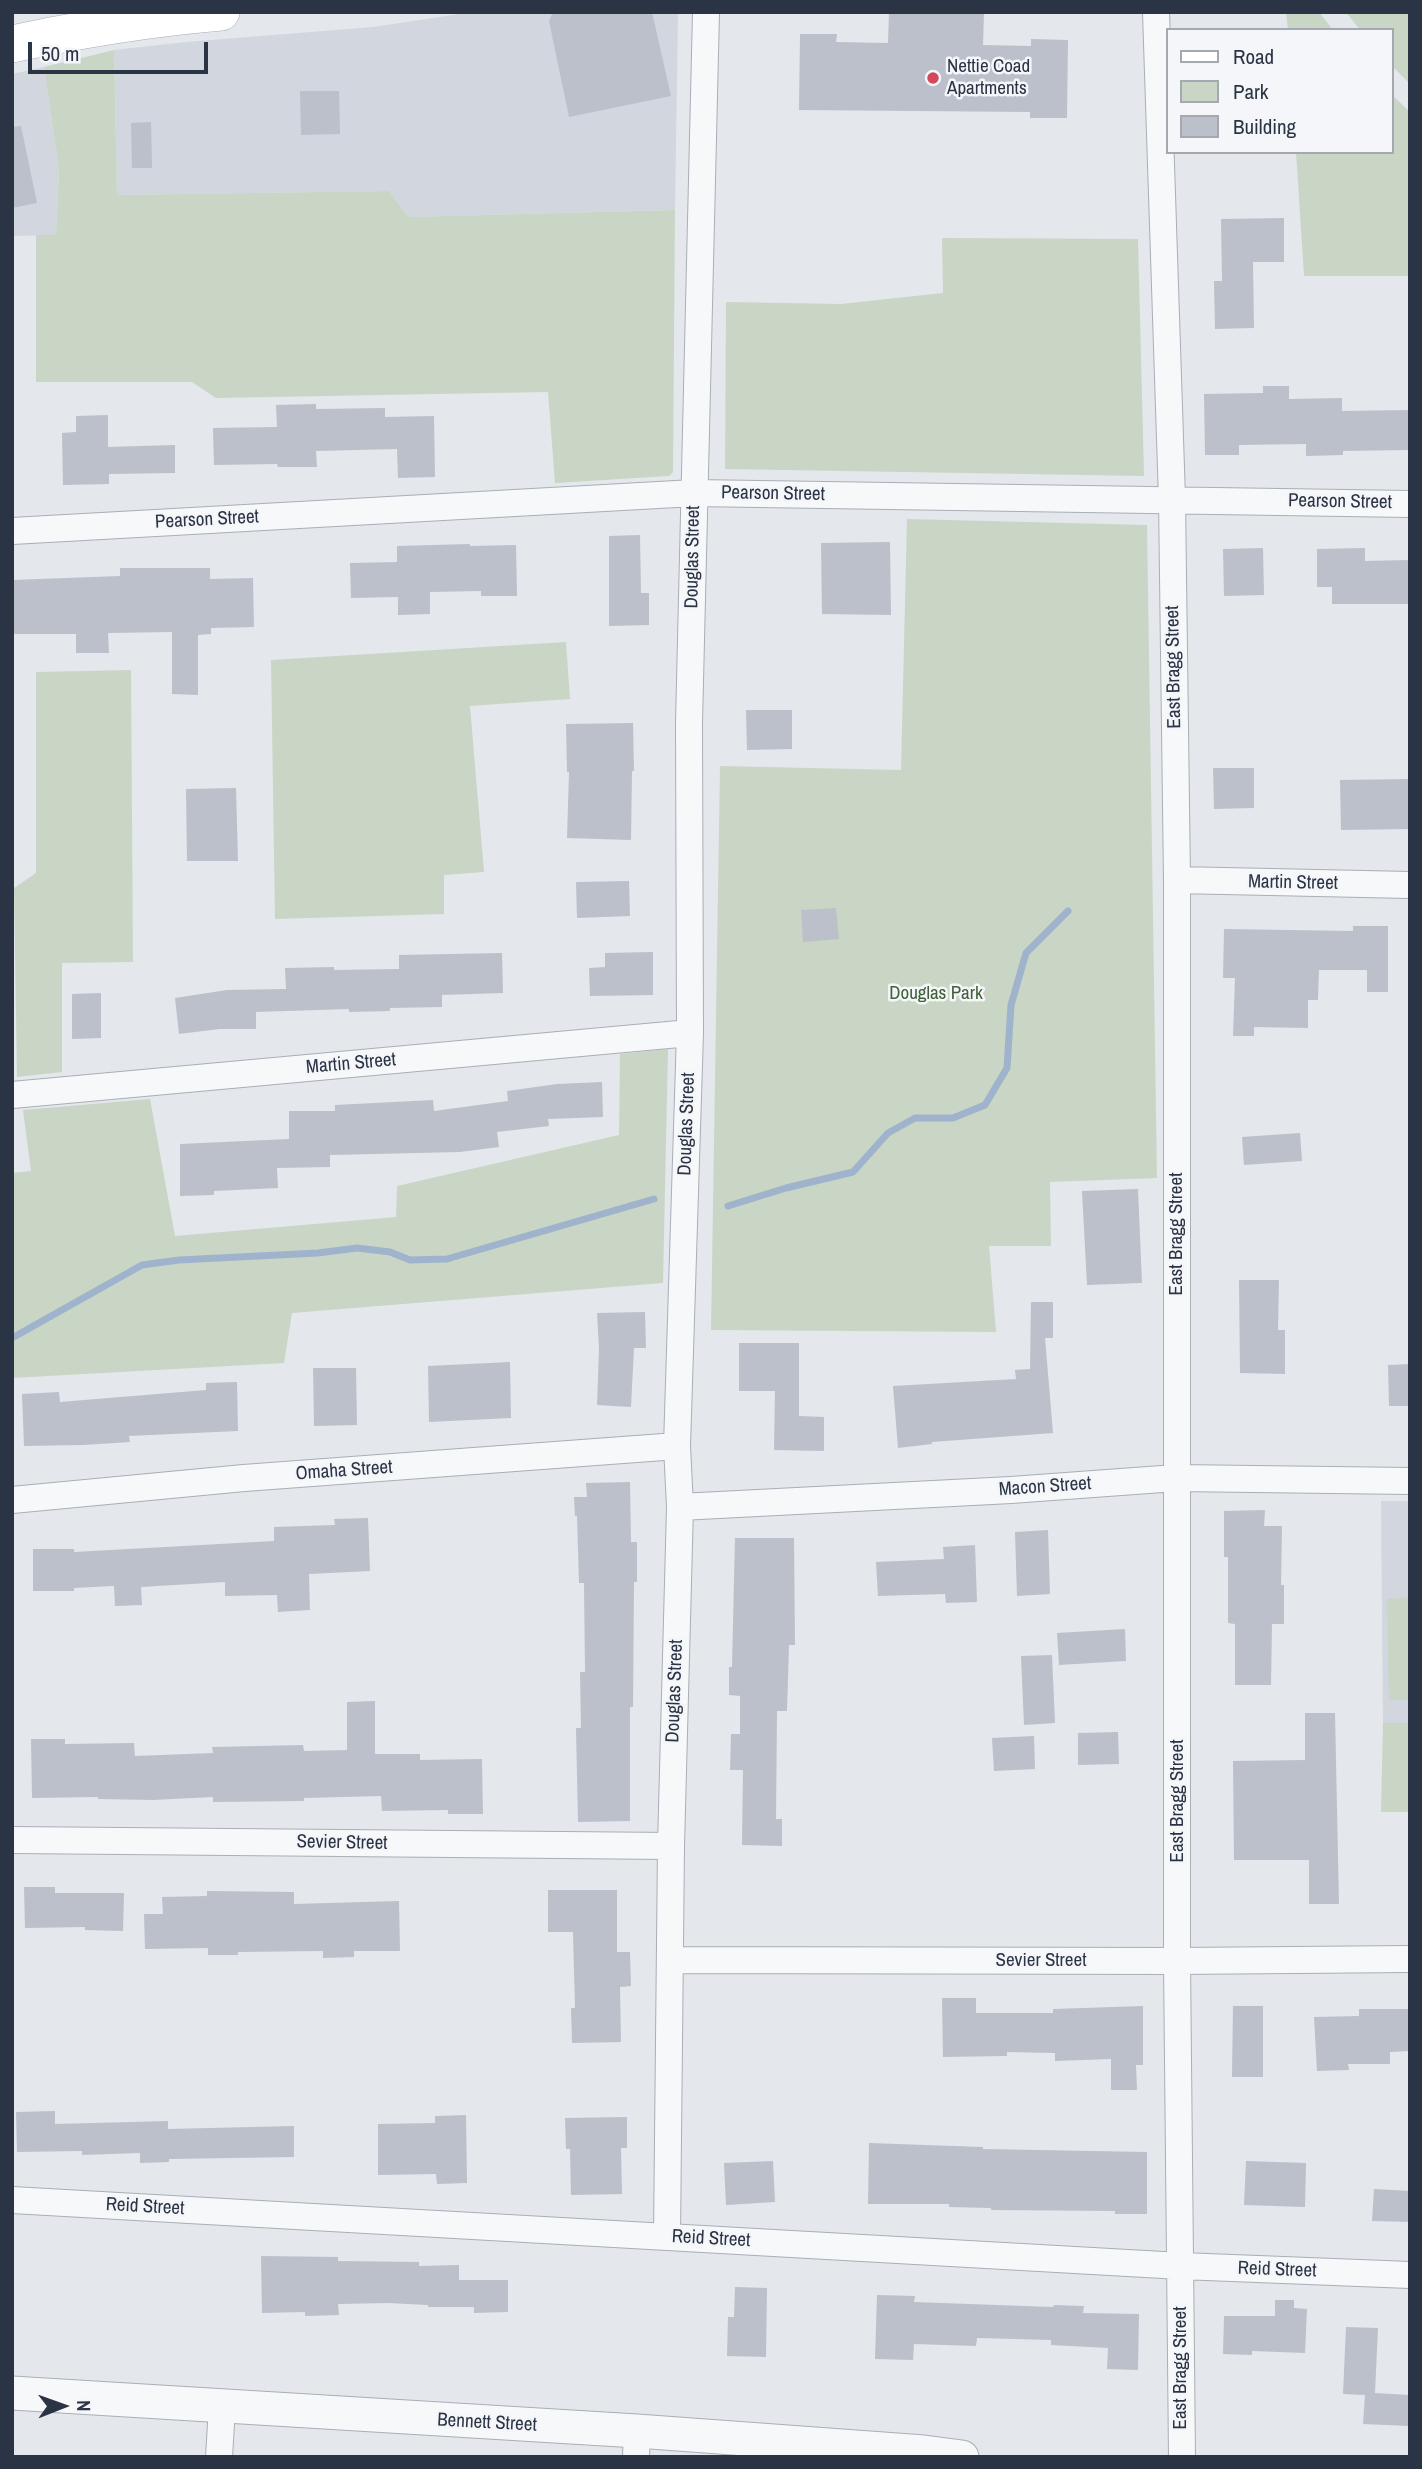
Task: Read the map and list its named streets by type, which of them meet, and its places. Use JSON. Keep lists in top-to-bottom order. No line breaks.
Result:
{"streets":{"street":["Pearson Street","Douglas Street","East Bragg Street","Martin Street","Omaha Street","Macon Street","Sevier Street","Reid Street","Bennett Street"]},"crossings":[["Pearson Street","Douglas Street"],["Pearson Street","East Bragg Street"],["Douglas Street","Martin Street"],["Douglas Street","Omaha Street"],["Douglas Street","Macon Street"],["Douglas Street","Sevier Street"],["Douglas Street","Reid Street"],["East Bragg Street","Martin Street"],["East Bragg Street","Macon Street"],["East Bragg Street","Sevier Street"],["East Bragg Street","Reid Street"]],"parks":["Douglas Park"],"places":["Nettie Coad Apartments"],"legend":["Road","Park","Building"],"scale_bar":"50 m","north":"right"}
